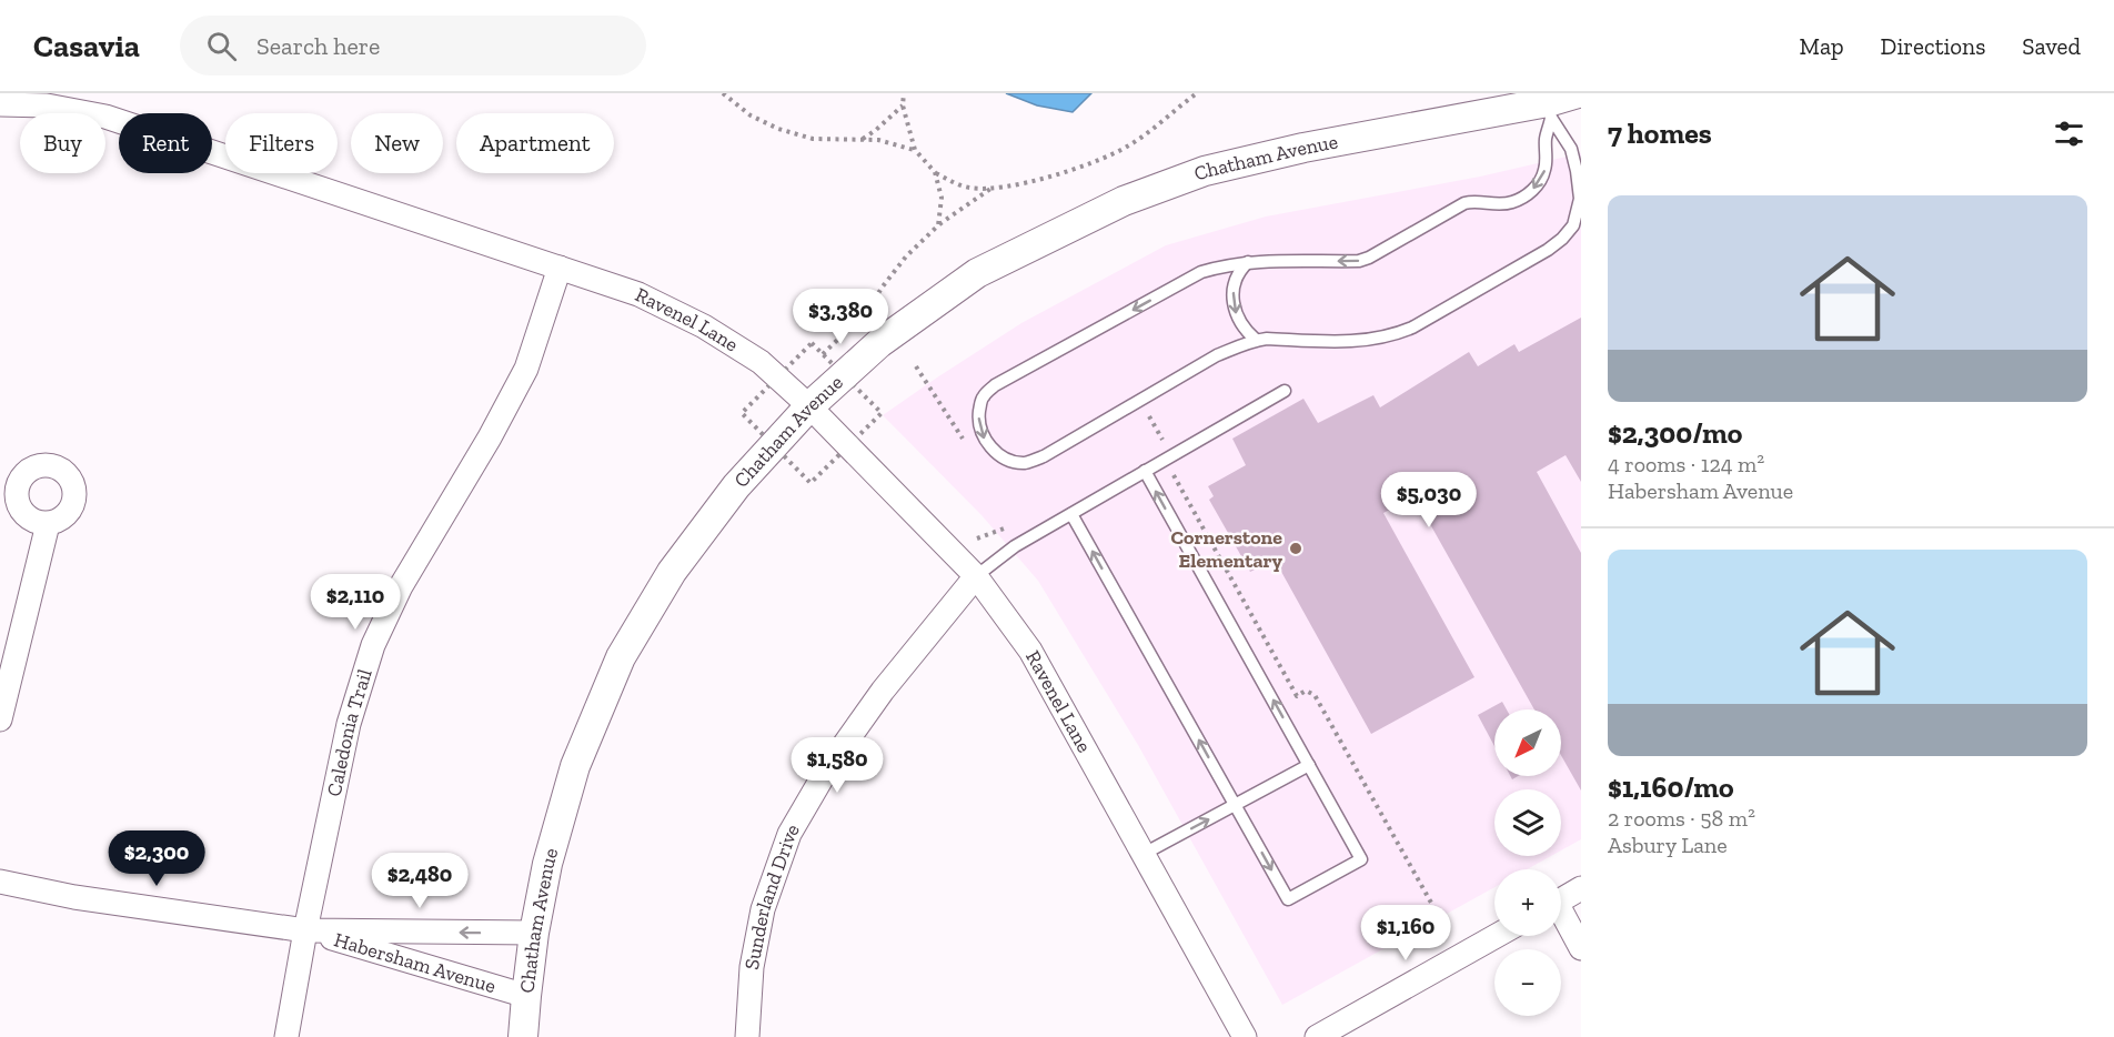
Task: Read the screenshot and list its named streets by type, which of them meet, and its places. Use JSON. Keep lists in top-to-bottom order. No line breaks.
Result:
{"streets":{"street":["Chatham Avenue","Ravenel Lane","Caledonia Trail","Sunderland Drive","Habersham Avenue"]},"crossings":[["Chatham Avenue","Ravenel Lane"],["Chatham Avenue","Habersham Avenue"],["Ravenel Lane","Caledonia Trail"],["Ravenel Lane","Sunderland Drive"],["Caledonia Trail","Habersham Avenue"]],"places":["Cornerstone Elementary"],"north":"bottom left","page":{"header":"Casavia","search":"Search here","nav":["Map","Directions","Saved"],"heading":"7 homes","chip":["Buy","Rent","Filters","New","Apartment"],"list":[{"name":"$2,300/mo","note":"4 rooms · 124 m² · Habersham Avenue"},{"name":"$1,160/mo","note":"2 rooms · 58 m² · Asbury Lane"}],"price":["$3,380","$5,030","$2,110","$1,580","$2,300","$2,480","$1,160"],"map_buttons":["+","−"]}}
